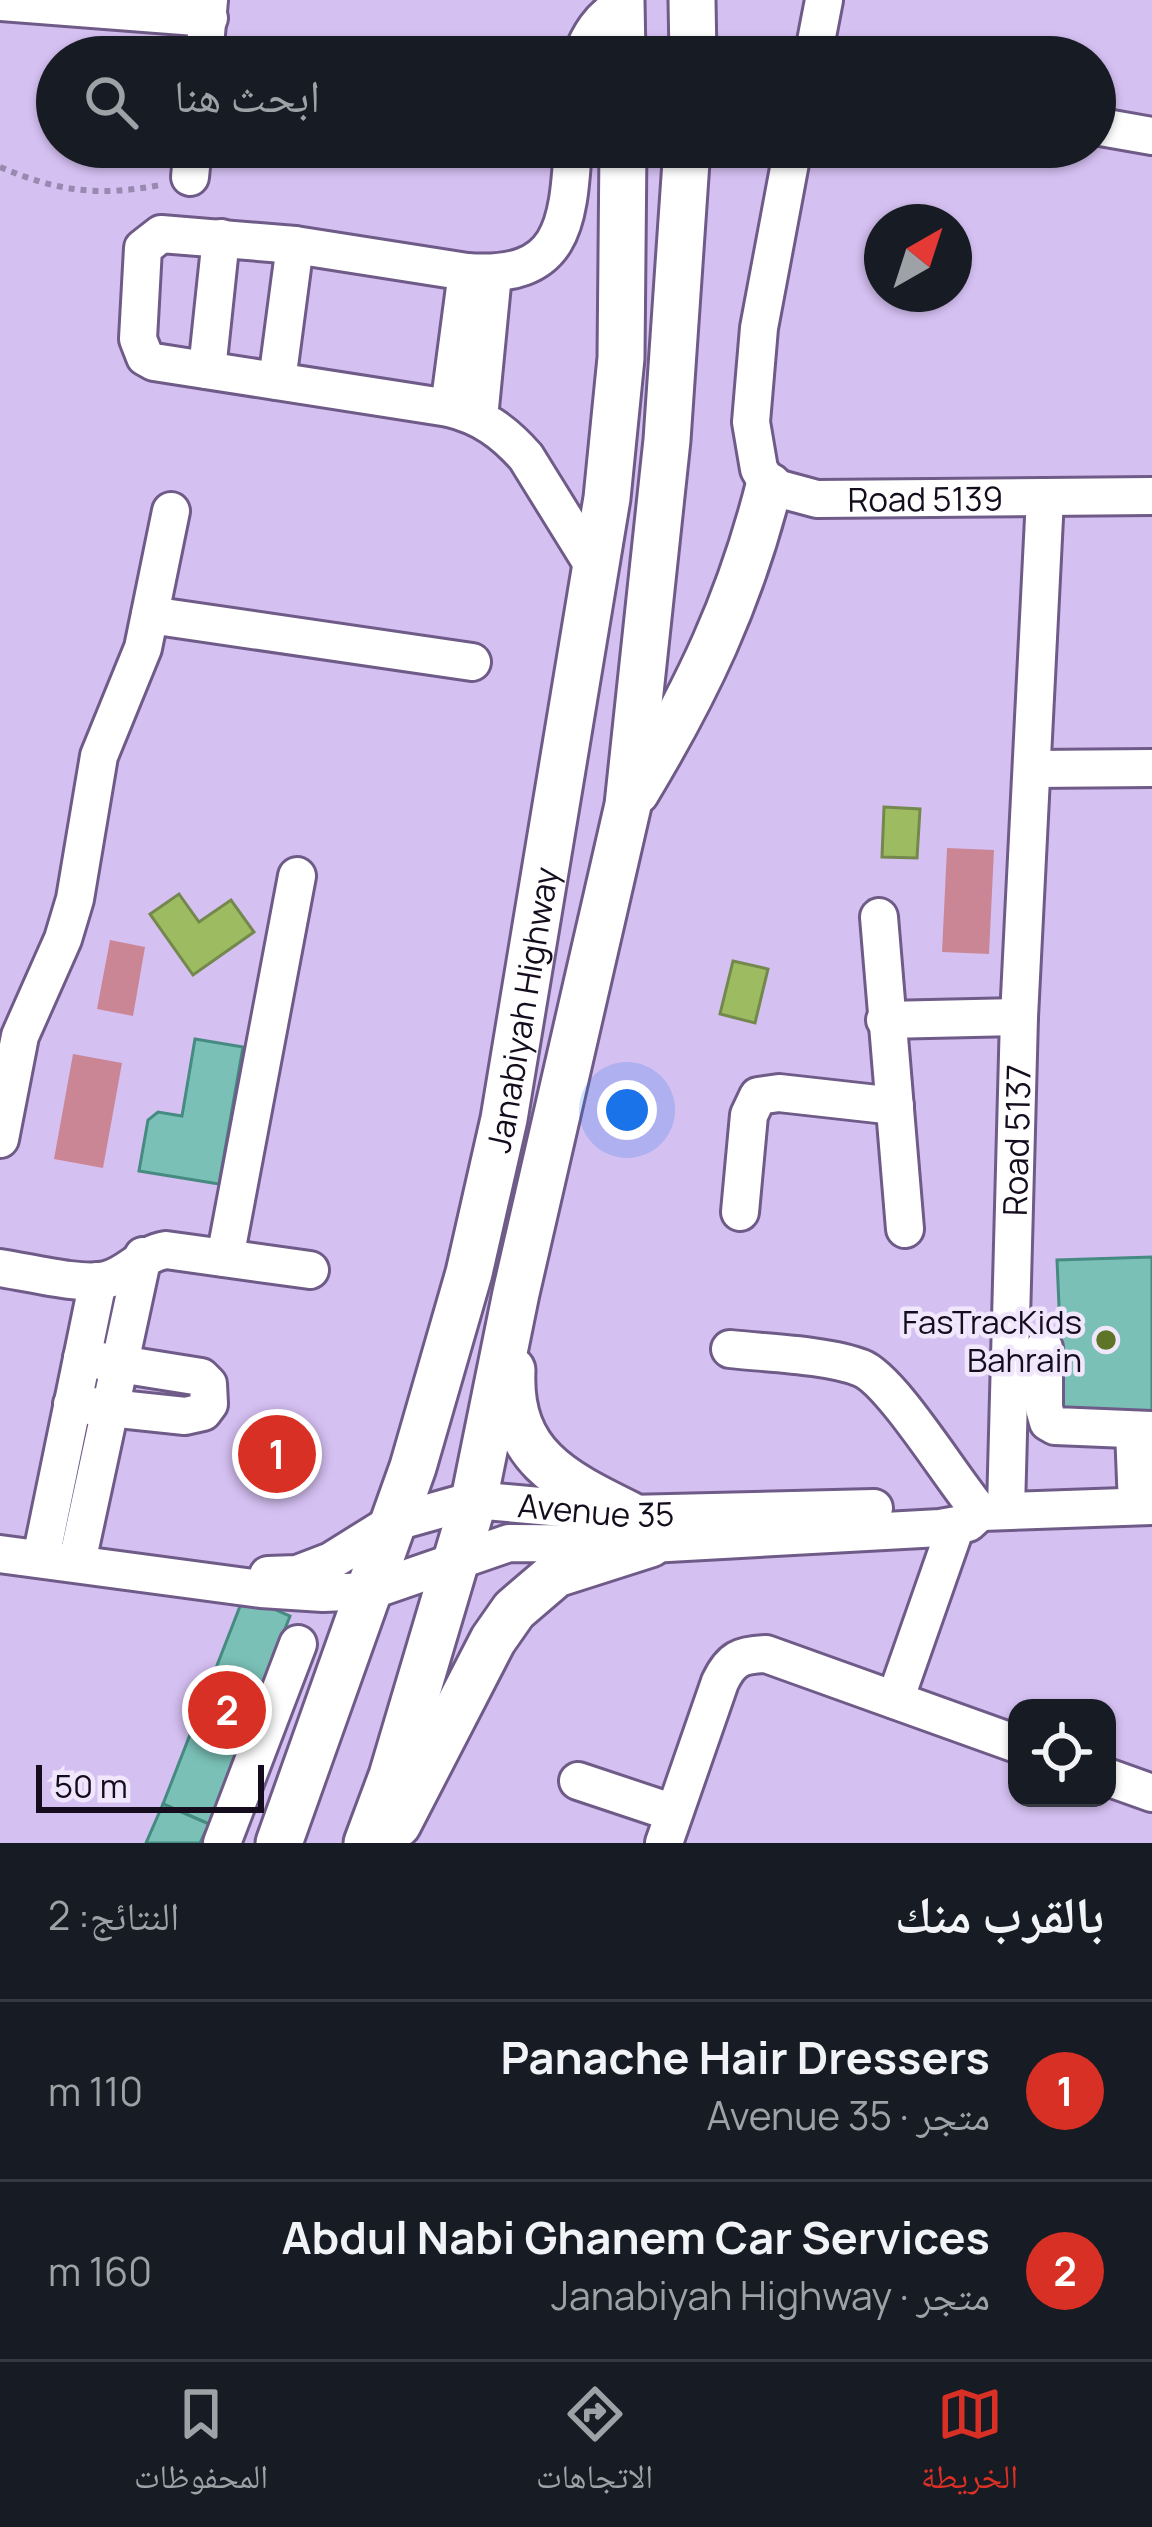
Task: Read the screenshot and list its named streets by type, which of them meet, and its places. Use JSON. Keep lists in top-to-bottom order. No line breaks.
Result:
{"streets":{"main road":["Janabiyah Highway"],"street":["Road 5139","Road 5137","Avenue 35"]},"crossings":[["Road 5139","Road 5137"],["Janabiyah Highway","Avenue 35"],["Road 5137","Avenue 35"]],"places":["FasTracKids Bahrain"],"scale_bar":"50 m","north":"top right","page":{"search":"ابحث هنا","pins":["1","2"],"scale":"50 m","heading":["بالقرب منك","النتائج: 2"],"list":[{"mark":"1","name":"Panache Hair Dressers","note":"متجر · Avenue 35","value":"110 m"},{"mark":"2","name":"Abdul Nabi Ghanem Car Services","note":"متجر · Janabiyah Highway","value":"160 m"}],"nav":["الخريطة","الاتجاهات","المحفوظات"]}}
